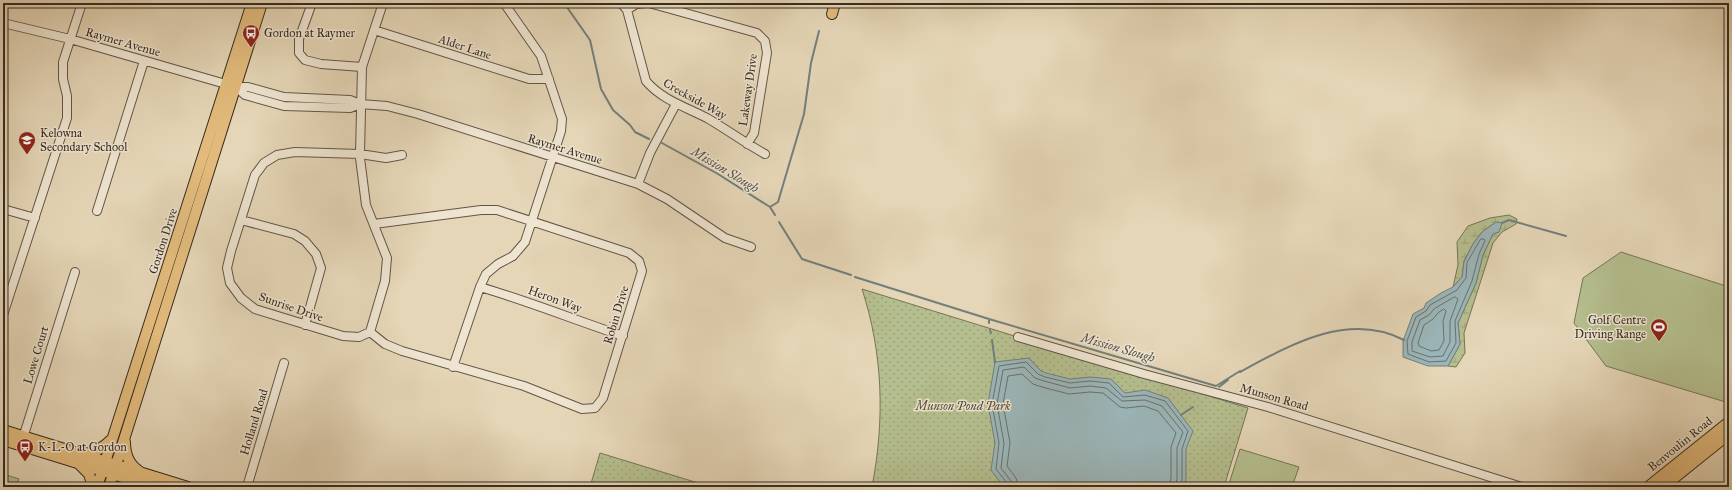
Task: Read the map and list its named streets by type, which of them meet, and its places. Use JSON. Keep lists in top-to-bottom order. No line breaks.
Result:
{"streets":{"main road":["Gordon Drive","Benvoulin Road"],"street":["Raymer Avenue","Alder Lane","Lakeway Drive","Creekside Way","Heron Way","Sunrise Drive","Robin Drive","Lowe Court","Munson Road","Holland Road"]},"crossings":[["Raymer Avenue","Gordon Drive"],["Lakeway Drive","Creekside Way"],["Heron Way","Robin Drive"],["Sunrise Drive","Robin Drive"]],"water":["Mission Slough"],"parks":["Munson Pond Park"],"places":{"bus stop":["Gordon at Raymer","K-L-O at Gordon"],"school or university":["Kelowna Secondary School"],"sports":["Golf Centre Driving Range"]}}
